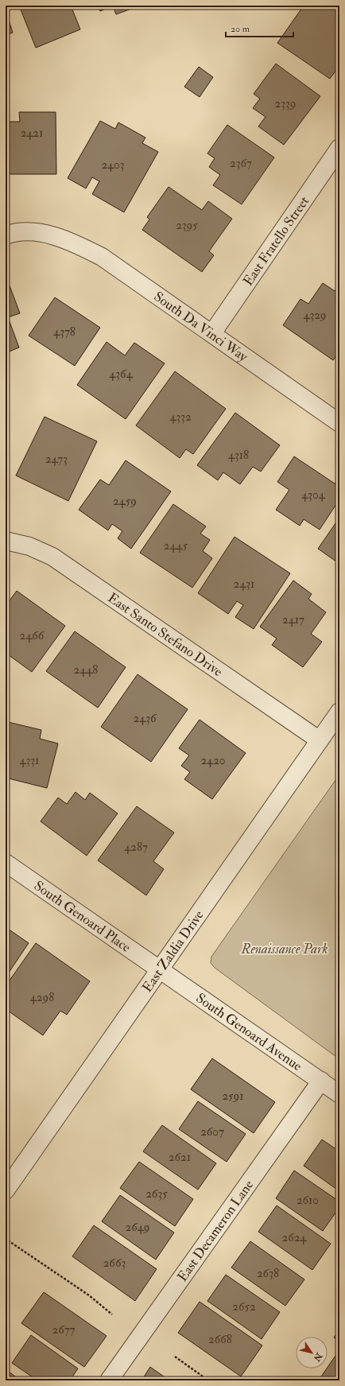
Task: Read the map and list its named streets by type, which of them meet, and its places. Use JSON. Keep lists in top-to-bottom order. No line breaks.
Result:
{"streets":{"street":["East Fratello Street","South Da Vinci Way","East Santo Stefano Drive","South Genoard Place","East Zaldia Drive","South Genoard Avenue","East Decameron Lane"]},"crossings":[["East Fratello Street","South Da Vinci Way"],["East Santo Stefano Drive","East Zaldia Drive"],["South Genoard Place","East Zaldia Drive"],["South Genoard Place","South Genoard Avenue"],["East Zaldia Drive","South Genoard Avenue"],["South Genoard Avenue","East Decameron Lane"]],"parks":["Renaissance Park"],"house_numbers":["2339","2421","2367","2403","2395","4329","4378","4364","4332","4318","2473","4304","2459","2445","2431","2417","2466","2448","2436","4331","2420","4287","4298","2591","2607","2621","2635","2610","2649","2624","2663","2638","2652","2677","2668"],"scale_bar":"20 m","north":"bottom right"}
